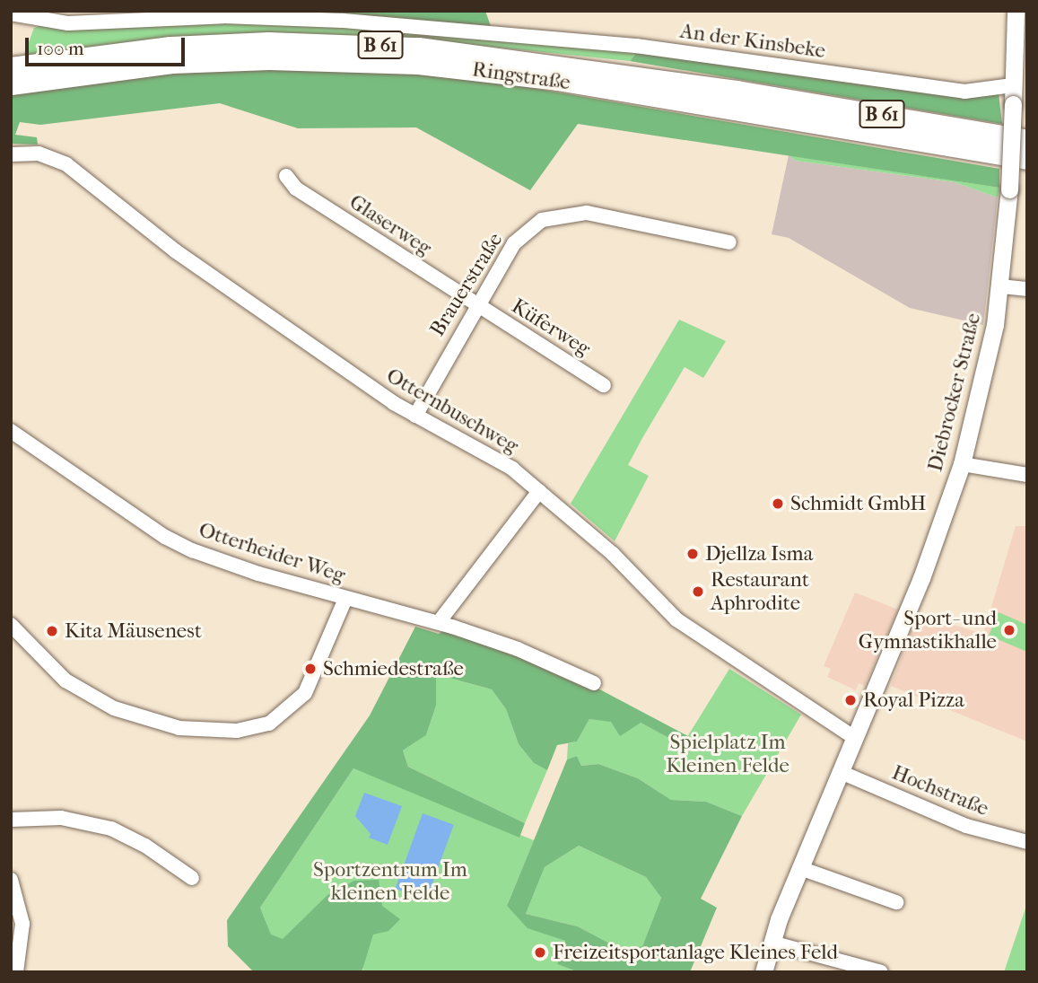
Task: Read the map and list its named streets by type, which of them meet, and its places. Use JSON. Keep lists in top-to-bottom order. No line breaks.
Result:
{"streets":{"highway":["B 61","Ringstraße"],"main road":["Diebrocker Straße"],"street":["An der Kinsbeke","Glaserweg","Brauerstraße","Küferweg","Otternbuschweg","Otterheider Weg","Hochstraße"]},"crossings":[["An der Kinsbeke","Diebrocker Straße"],["Glaserweg","Brauerstraße"],["Glaserweg","Küferweg"],["Brauerstraße","Küferweg"],["Brauerstraße","Otternbuschweg"],["Diebrocker Straße","Otternbuschweg"],["Diebrocker Straße","Hochstraße"]],"parks":["Spielplatz Im Kleinen Felde","Sportzentrum Im kleinen Felde"],"places":["Schmidt GmbH","Djellza Isma","Restaurant Aphrodite","Sport- und Gymnastikhalle","Kita Mäusenest","Schmiedestraße","Royal Pizza","Freizeitsportanlage Kleines Feld"],"scale_bar":"100 m"}
